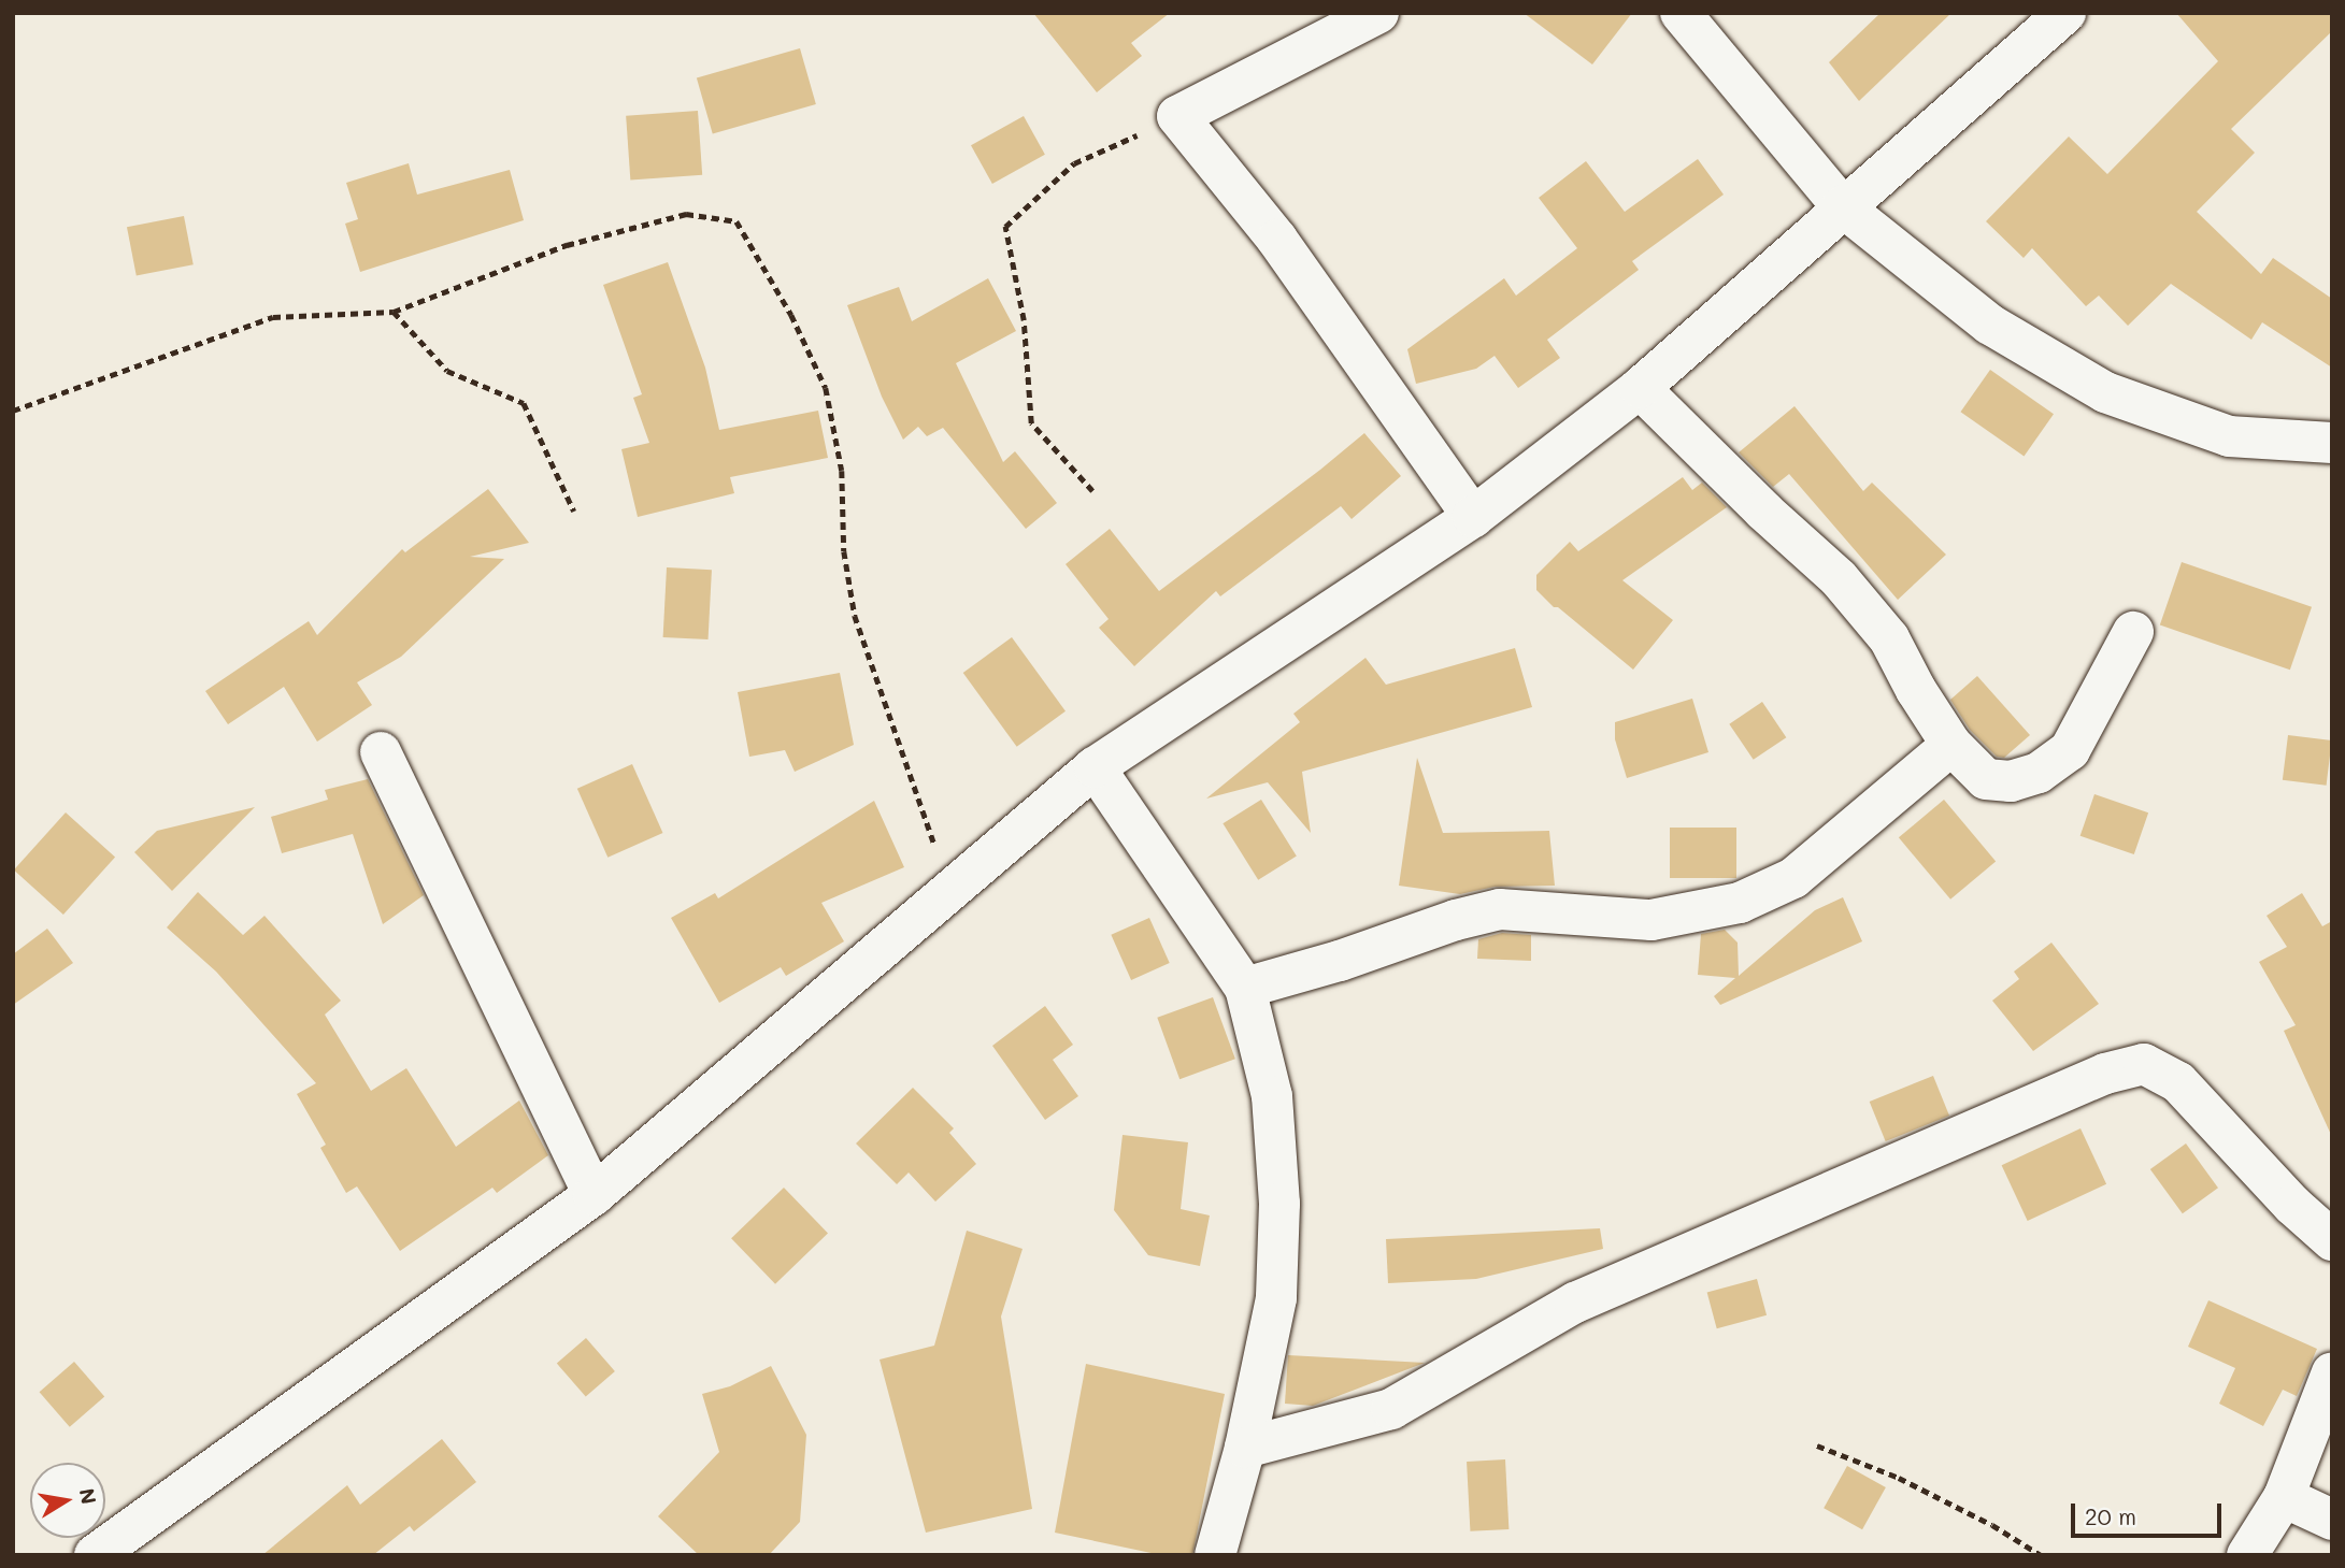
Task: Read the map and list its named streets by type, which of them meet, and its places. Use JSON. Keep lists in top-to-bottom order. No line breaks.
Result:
{"scale_bar":"20 m","north":"right"}
